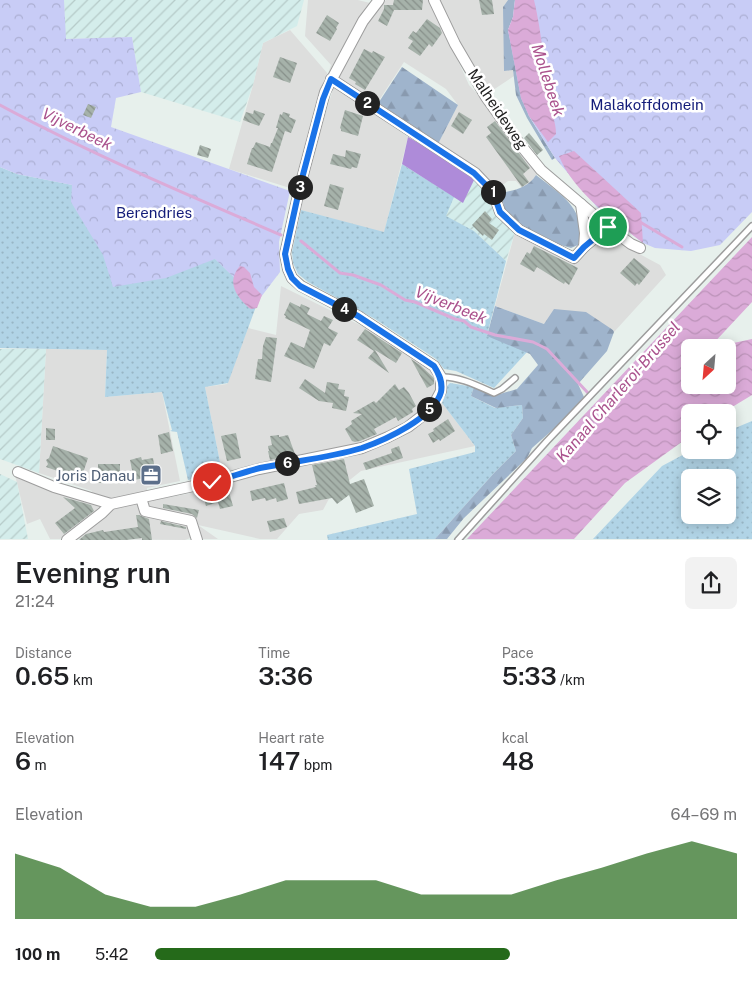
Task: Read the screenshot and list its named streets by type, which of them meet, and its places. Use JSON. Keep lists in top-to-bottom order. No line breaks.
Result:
{"streets":{"street":["Malheideweg"]},"water":["Mollebeek","Vijverbeek","Kanaal Charleroi-Brussel"],"parks":["Malakoffdomein","Berendries"],"places":{"office":["Joris Danau"]},"north":"bottom left","page":{"pins":["2","3","1","4","5","6"],"heading":["Evening run","21:24"],"stats":[["Distance","0.65 km"],["Time","3:36"],["Pace","5:33 /km"],["Elevation","6 m"],["Heart rate","147 bpm"],["kcal","48"]],"chart":["Elevation","64–69 m"],"list":[{"name":"100 m","note":"5:42"}]}}
